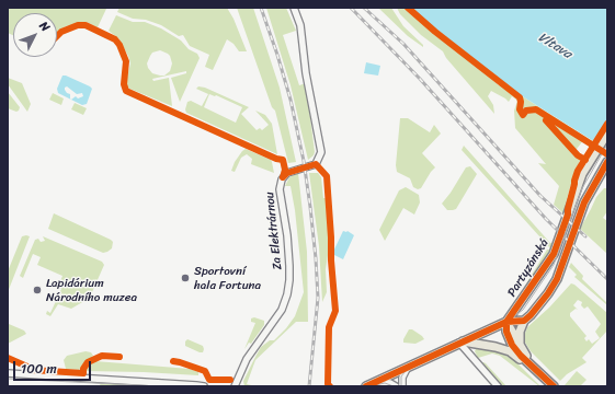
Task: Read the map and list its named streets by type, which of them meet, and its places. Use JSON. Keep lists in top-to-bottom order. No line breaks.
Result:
{"streets":{"main road":["Partyzánská"],"street":["Za Elektrárnou"]},"water":["Vltava"],"places":["Sportovní hala Fortuna","Lapidárium Národního muzea"],"scale_bar":"100 m","north":"top right"}
